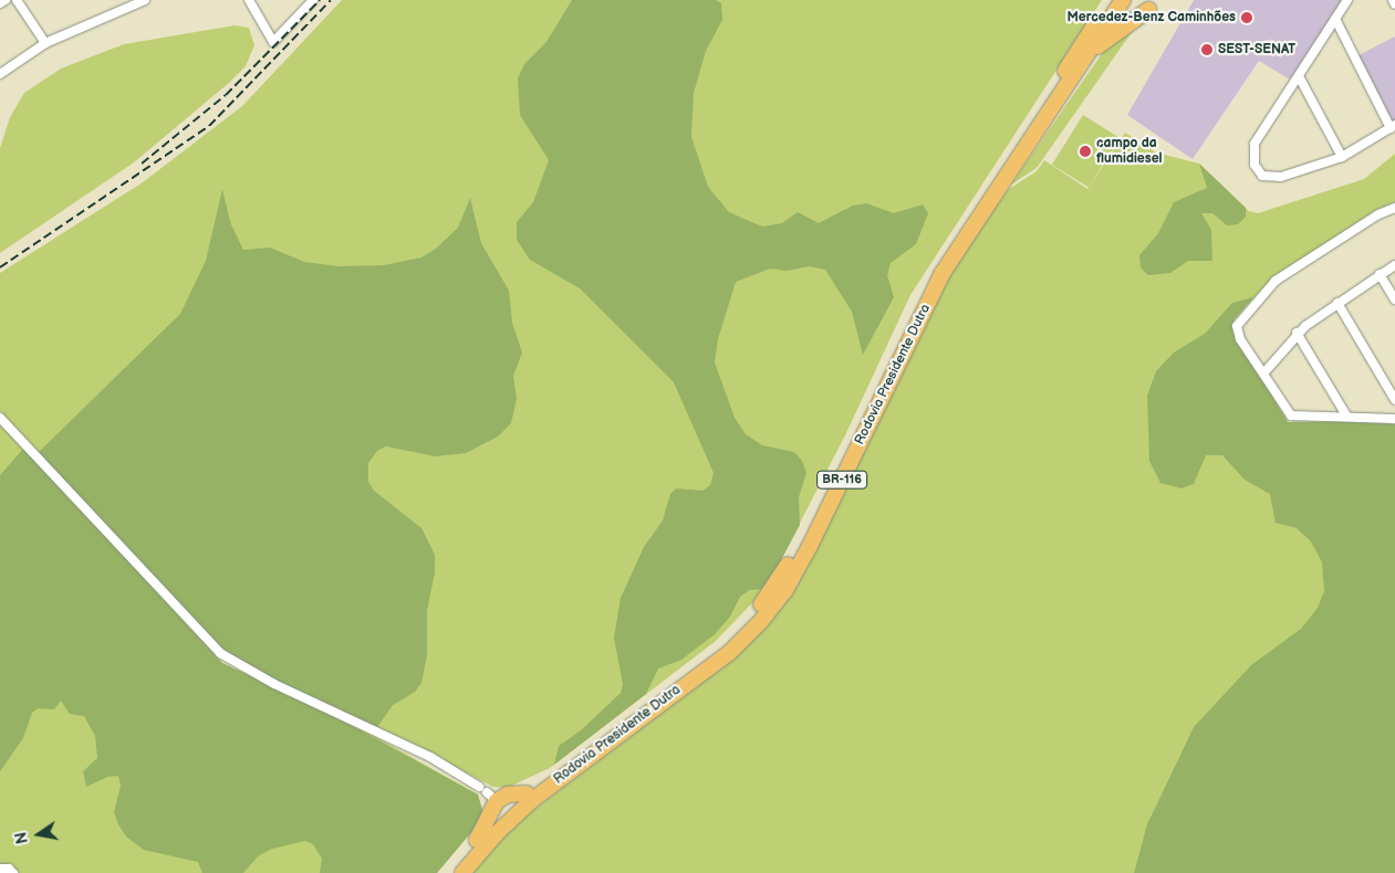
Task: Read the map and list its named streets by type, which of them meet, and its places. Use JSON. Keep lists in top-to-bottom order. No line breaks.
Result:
{"streets":{"highway":["Rodovia Presidente Dutra","BR-116"]},"places":["Mercedez-Benz Caminhões","SEST-SENAT","campo da flumidiesel"],"north":"left"}
